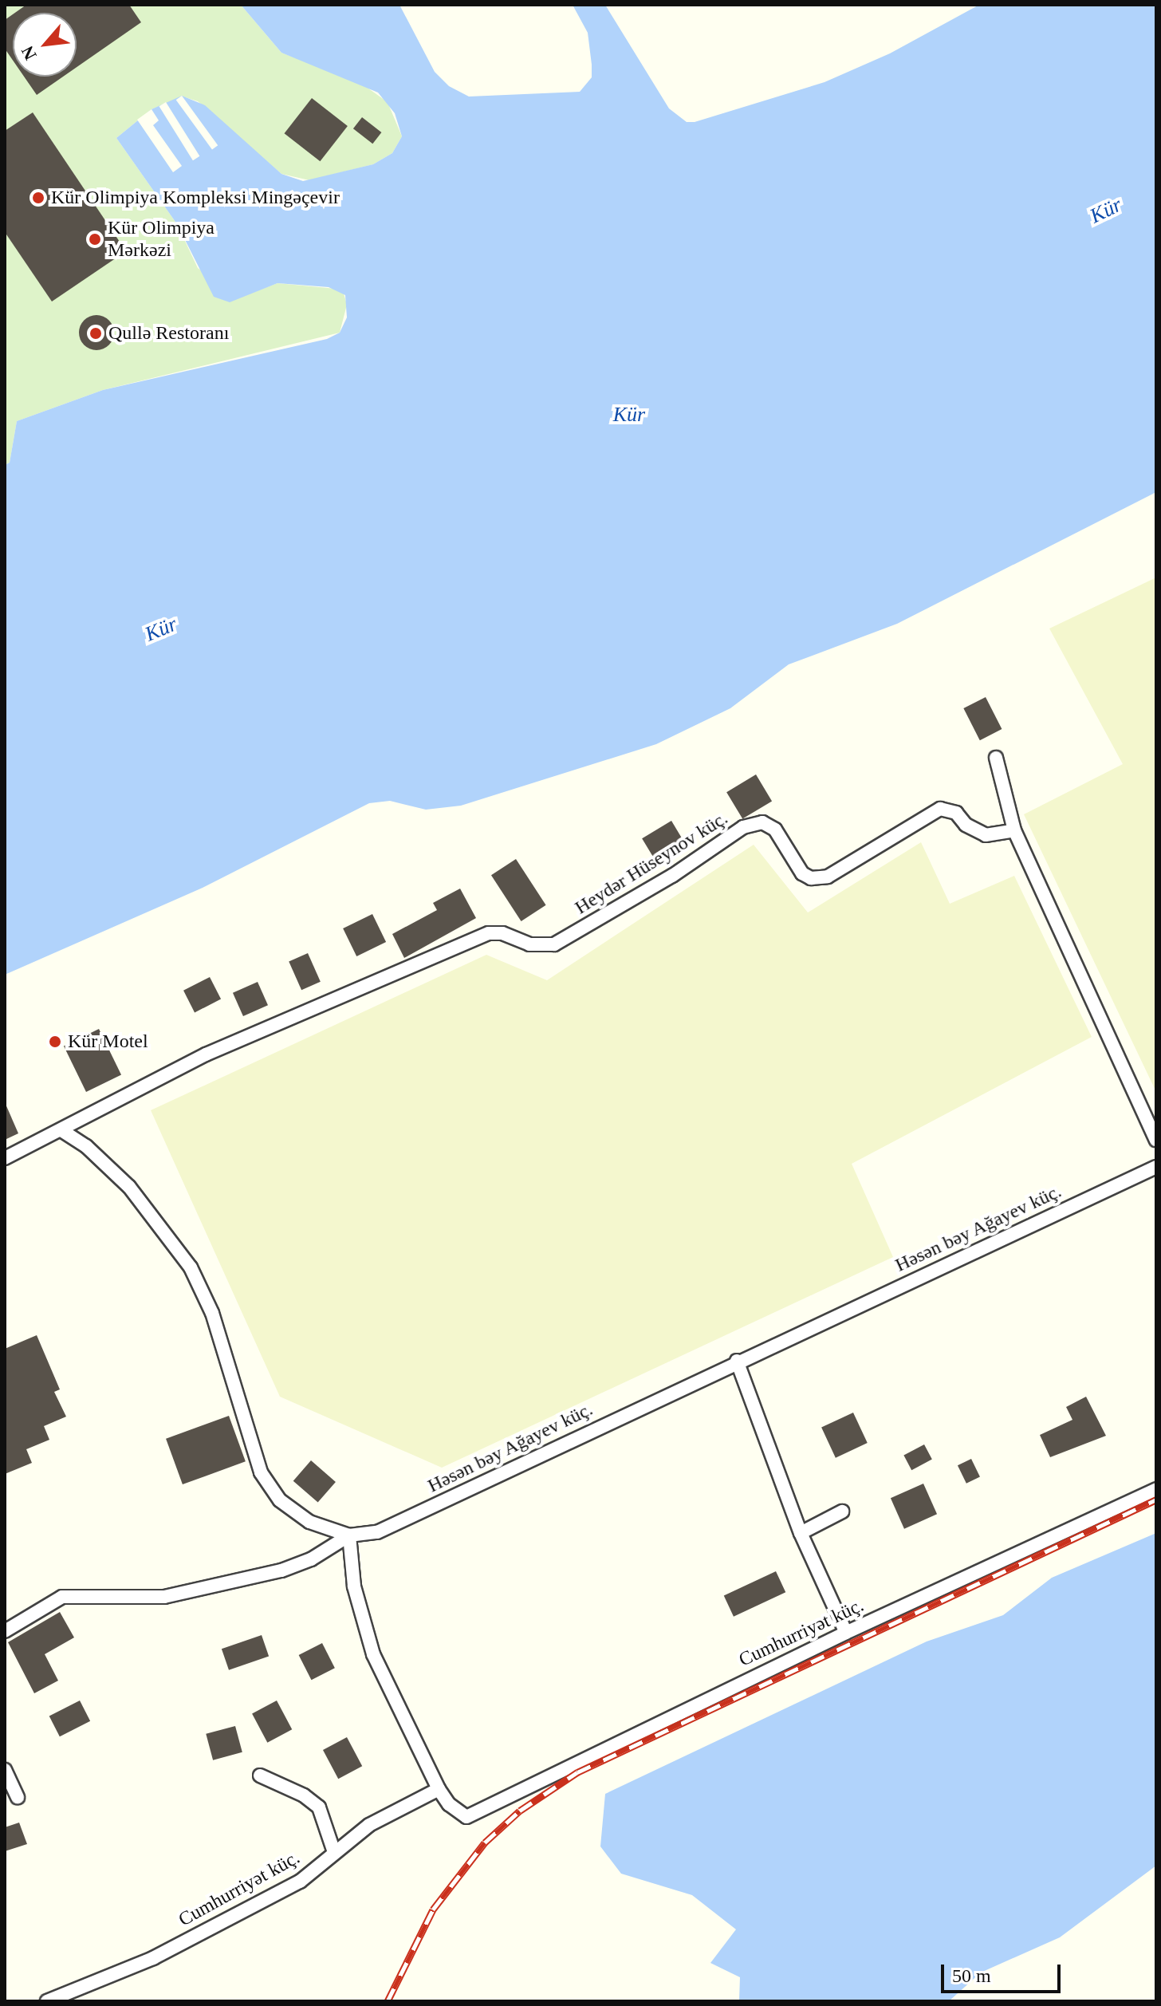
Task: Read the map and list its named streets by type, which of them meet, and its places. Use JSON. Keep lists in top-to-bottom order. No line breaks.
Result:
{"streets":{"street":["Heydər Hüseynov küç.","Həsən bəy Ağayev küç.","Cumhurriyət küç."]},"crossings":[["Heydər Hüseynov küç.","Həsən bəy Ağayev küç."]],"water":["Kür"],"places":["Kür Olimpiya Kompleksi Mingəçevir","Kür Olimpiya Mərkəzi","Qullə Restoranı","Kür Motel"],"scale_bar":"50 m","north":"bottom left"}
